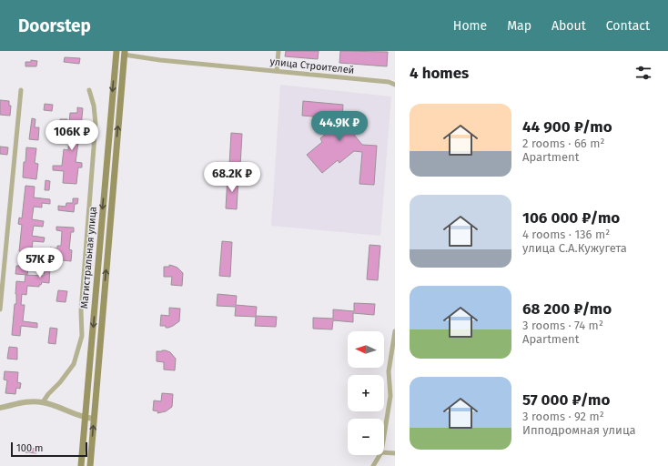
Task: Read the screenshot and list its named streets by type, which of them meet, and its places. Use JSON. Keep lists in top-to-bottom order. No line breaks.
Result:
{"streets":{"main road":["Магистральная улица"],"street":["улица Строителей"]},"crossings":[["улица Строителей","Магистральная улица"]],"scale_bar":"100 m","north":"left","page":{"header":"Doorstep","nav":["Home","Map","About","Contact"],"heading":"4 homes","list":[{"name":"44 900 ₽/mo","note":"2 rooms · 66 m² · Apartment"},{"name":"106 000 ₽/mo","note":"4 rooms · 136 m² · улица С.А.Кужугета"},{"name":"68 200 ₽/mo","note":"3 rooms · 74 m² · Apartment"},{"name":"57 000 ₽/mo","note":"3 rooms · 92 m² · Ипподромная улица"}],"price":["44.9K ₽","106K ₽","68.2K ₽","57K ₽"],"map_buttons":["+","−"],"scale":"100 m"}}
